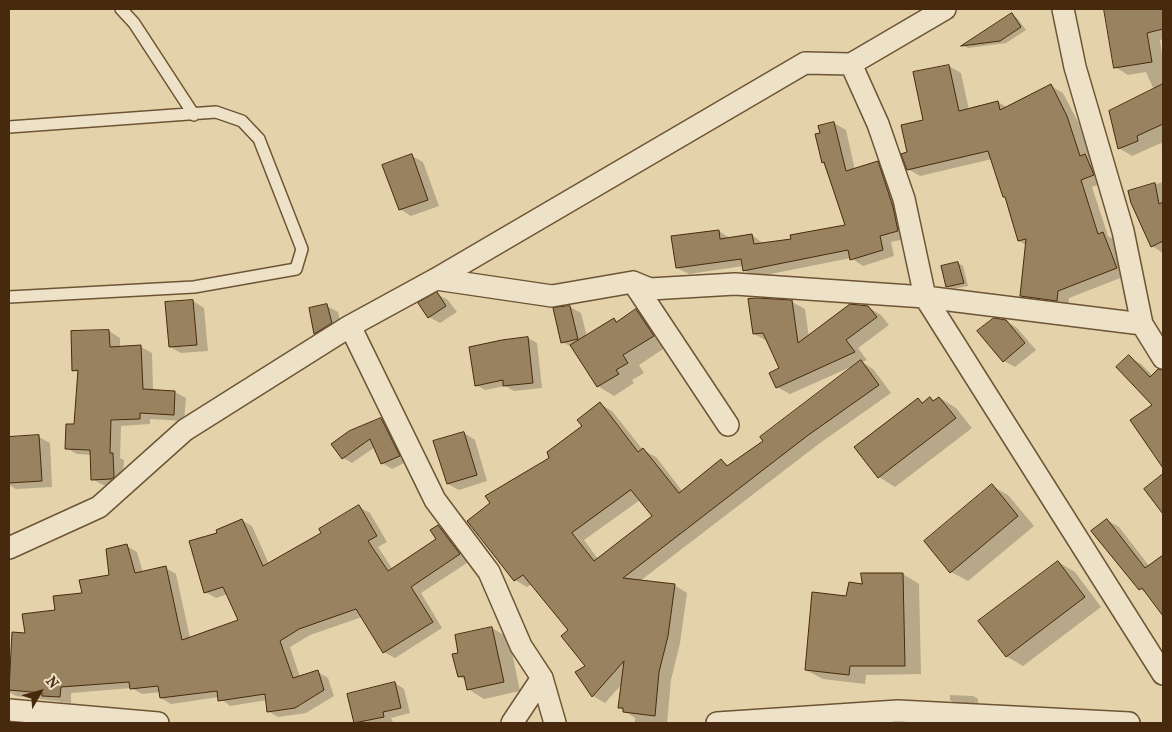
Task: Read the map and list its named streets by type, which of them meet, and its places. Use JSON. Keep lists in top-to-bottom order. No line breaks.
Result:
{"north":"top right"}
